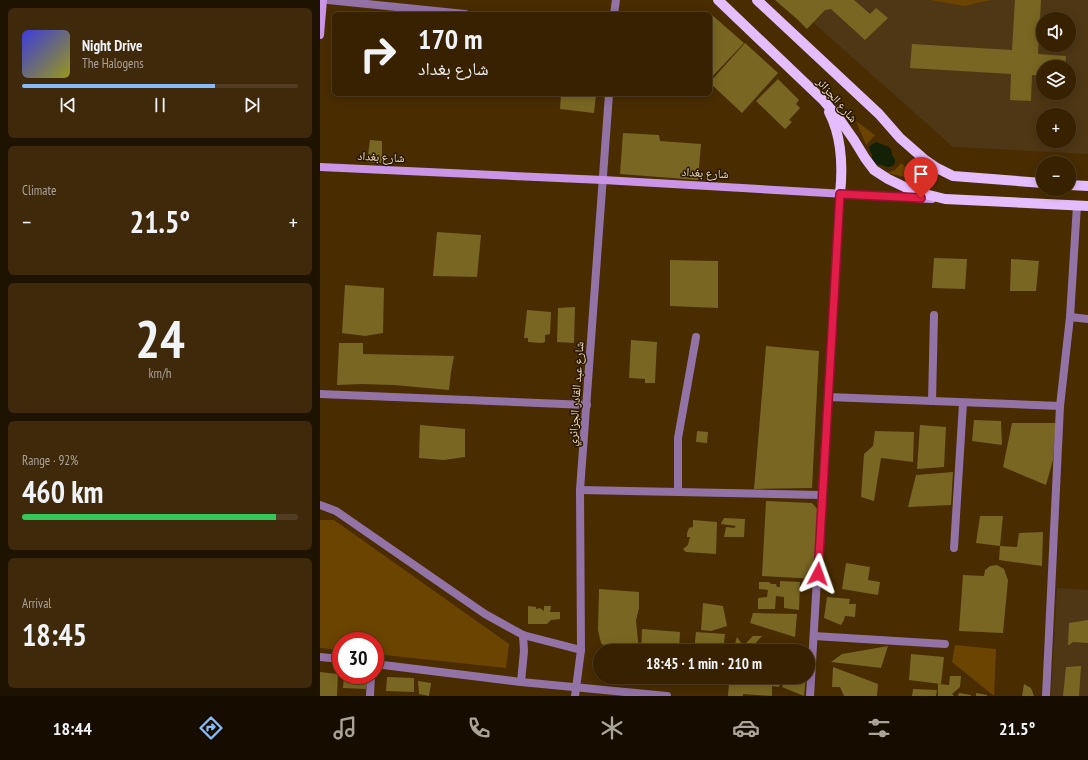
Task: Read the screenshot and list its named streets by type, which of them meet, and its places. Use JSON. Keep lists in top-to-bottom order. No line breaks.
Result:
{"streets":{"main road":["شارع الجزائر","شارع بغداد"],"street":["شارع عبد القادر الجزائري"]},"crossings":[["شارع الجزائر","شارع بغداد"],["شارع بغداد","شارع عبد القادر الجزائري"]],"page":{"map_buttons":["+","−"],"turn":["170 m","شارع بغداد"],"song":["Night Drive","The Halogens"],"tile":["Climate",["24","km/h"],["Range · 92%","460 km"],["Arrival","18:45"]],"heat":["−","21.5°","+"],"limit":"30","trip":"18:45 · 1 min · 210 m","tabs":["18:44","21.5°"]}}
